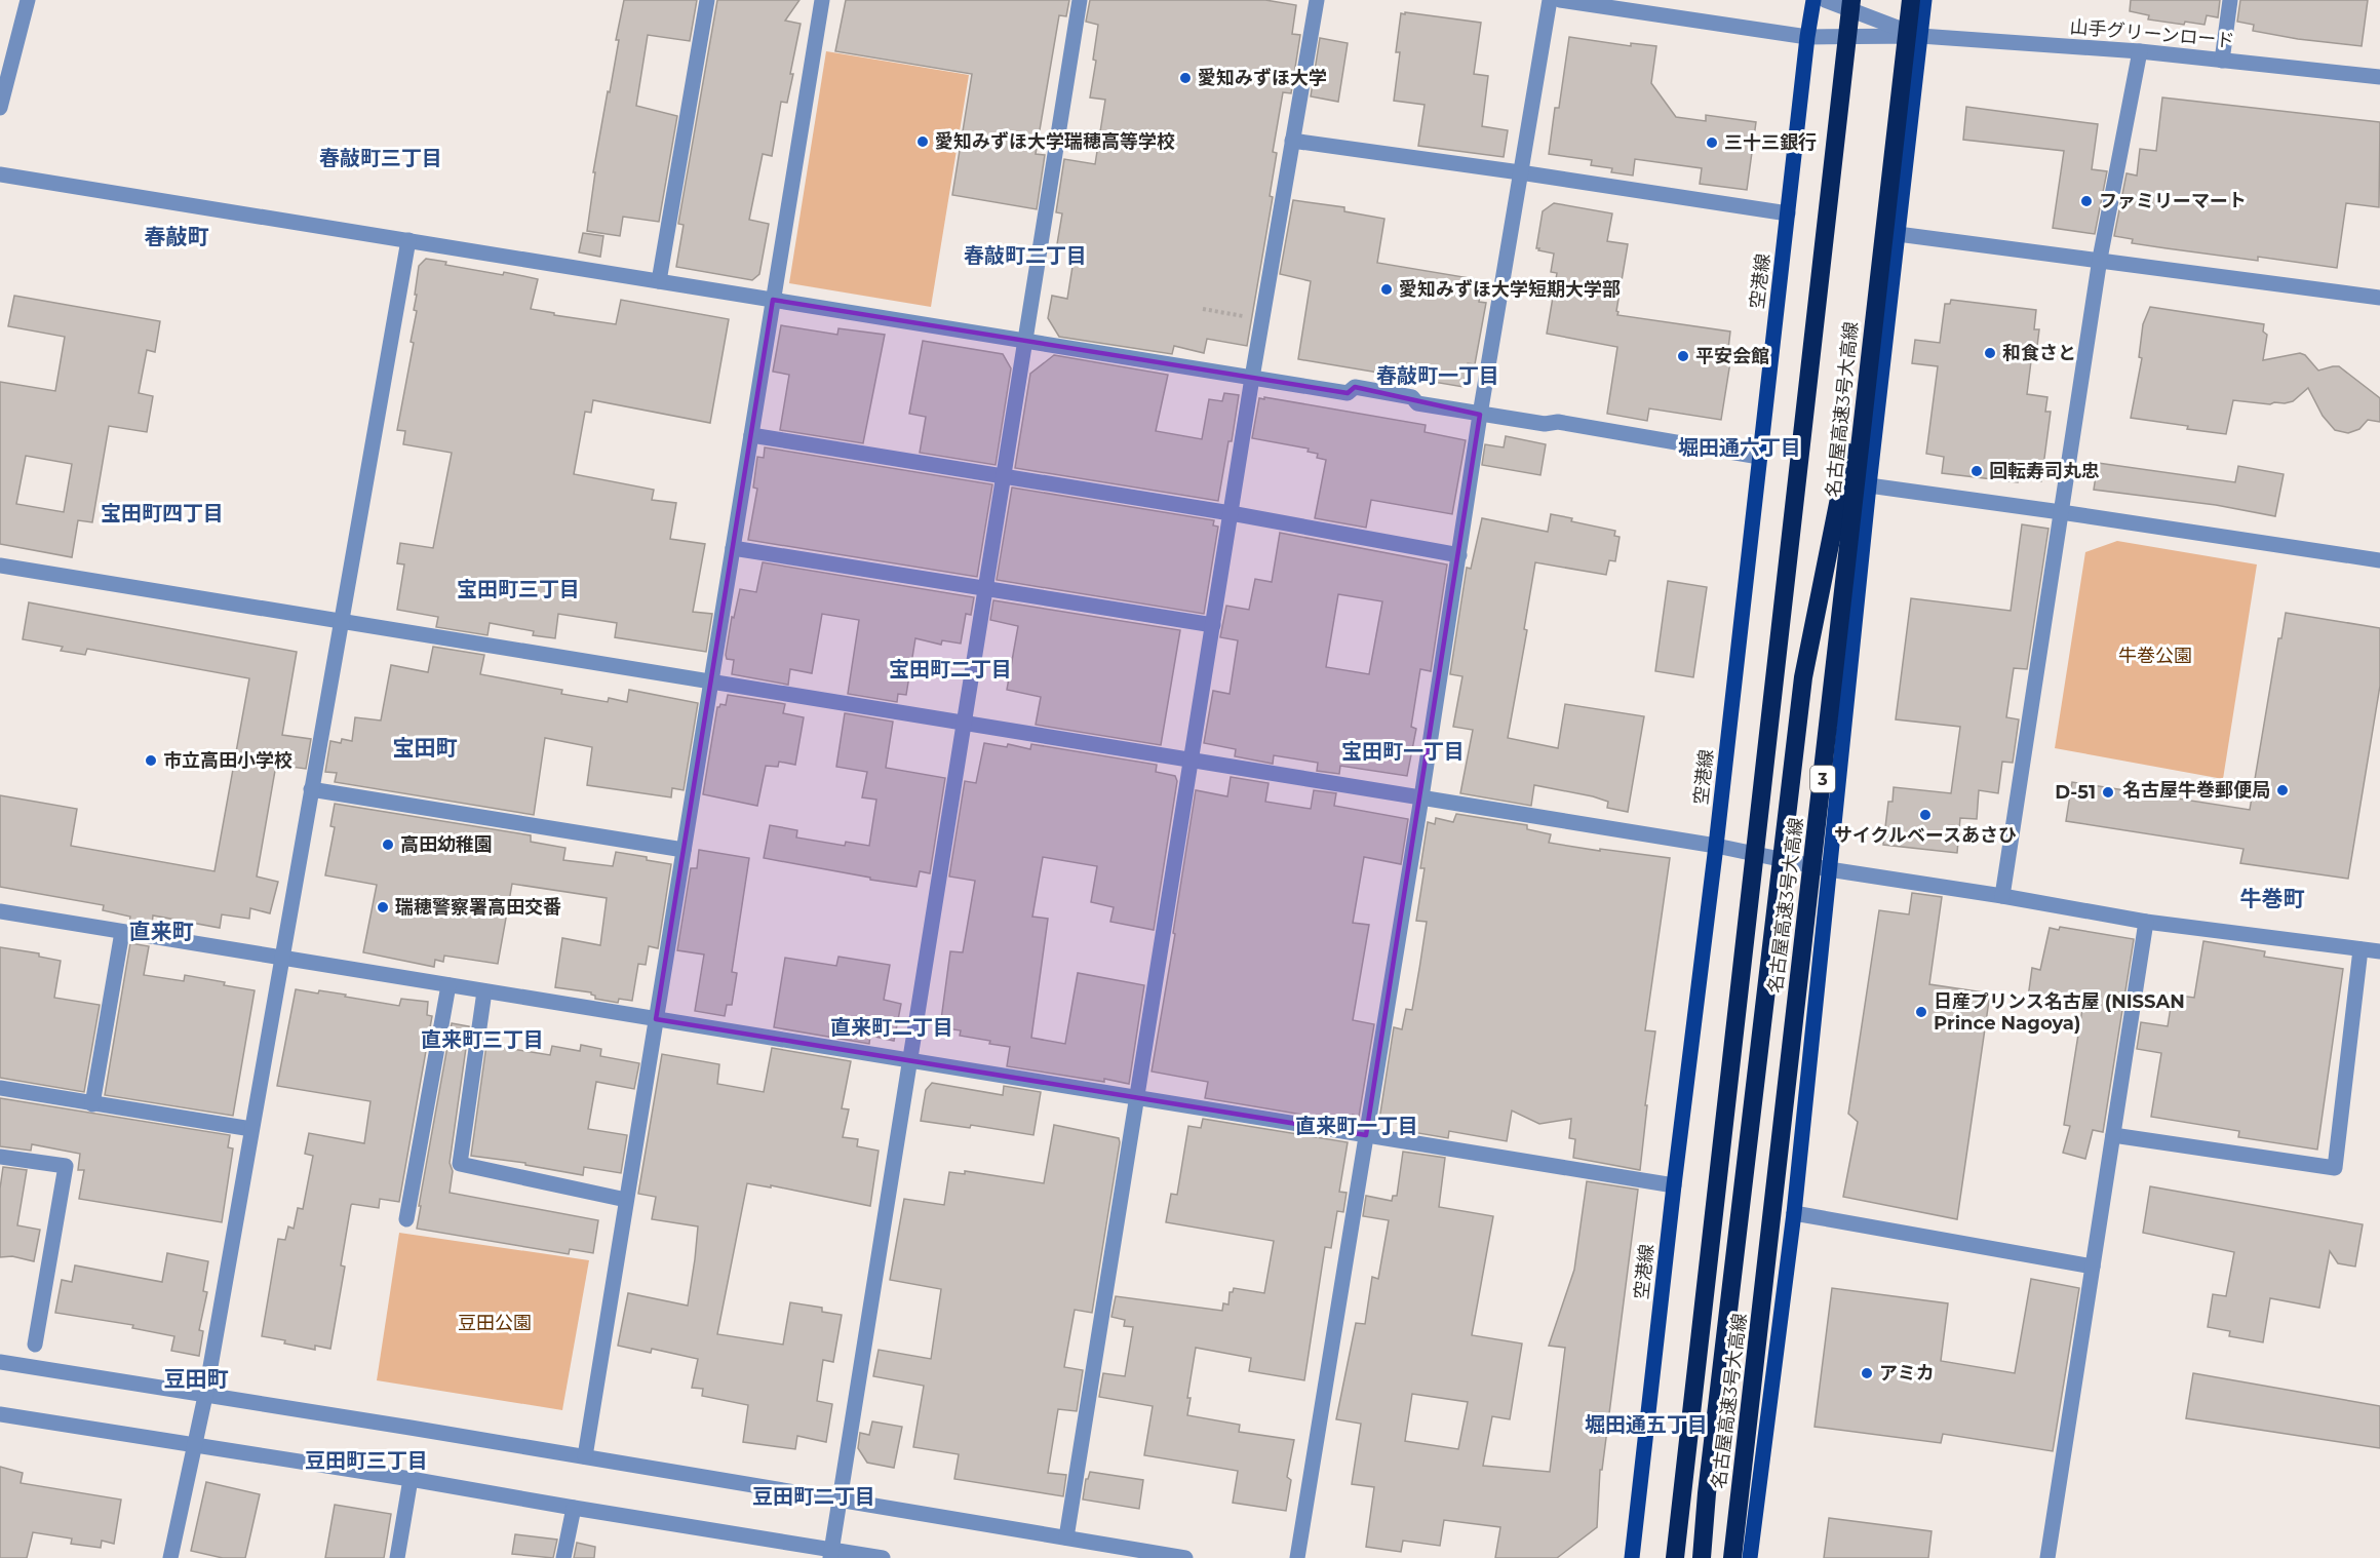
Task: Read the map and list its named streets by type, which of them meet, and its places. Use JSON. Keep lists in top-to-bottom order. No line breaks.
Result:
{"streets":{"highway":["名古屋高速3号大高線","3"],"main road":["空港線"],"street":["山手グリーンロード"]},"crossings":[["山手グリーンロード","空港線"]],"districts":["春敲町三丁目","春敲町","春敲町二丁目","春敲町一丁目","堀田通六丁目","宝田町四丁目","宝田町三丁目","宝田町二丁目","宝田町","宝田町一丁目","牛巻町","直来町","直来町二丁目","直来町三丁目","直来町一丁目","豆田町","堀田通五丁目","豆田町三丁目","豆田町二丁目"],"parks":["牛巻公園","豆田公園"],"places":["愛知みずほ大学","愛知みずほ大学瑞穂高等学校","三十三銀行","ファミリーマート","愛知みずほ大学短期大学部","和食さと","平安会館","回転寿司丸忠","市立高田小学校","名古屋牛巻郵便局","D-51","サイクルベースあさひ","高田幼稚園","瑞穂警察署高田交番","日産プリンス名古屋 (NISSAN Prince Nagoya)","アミカ"]}
